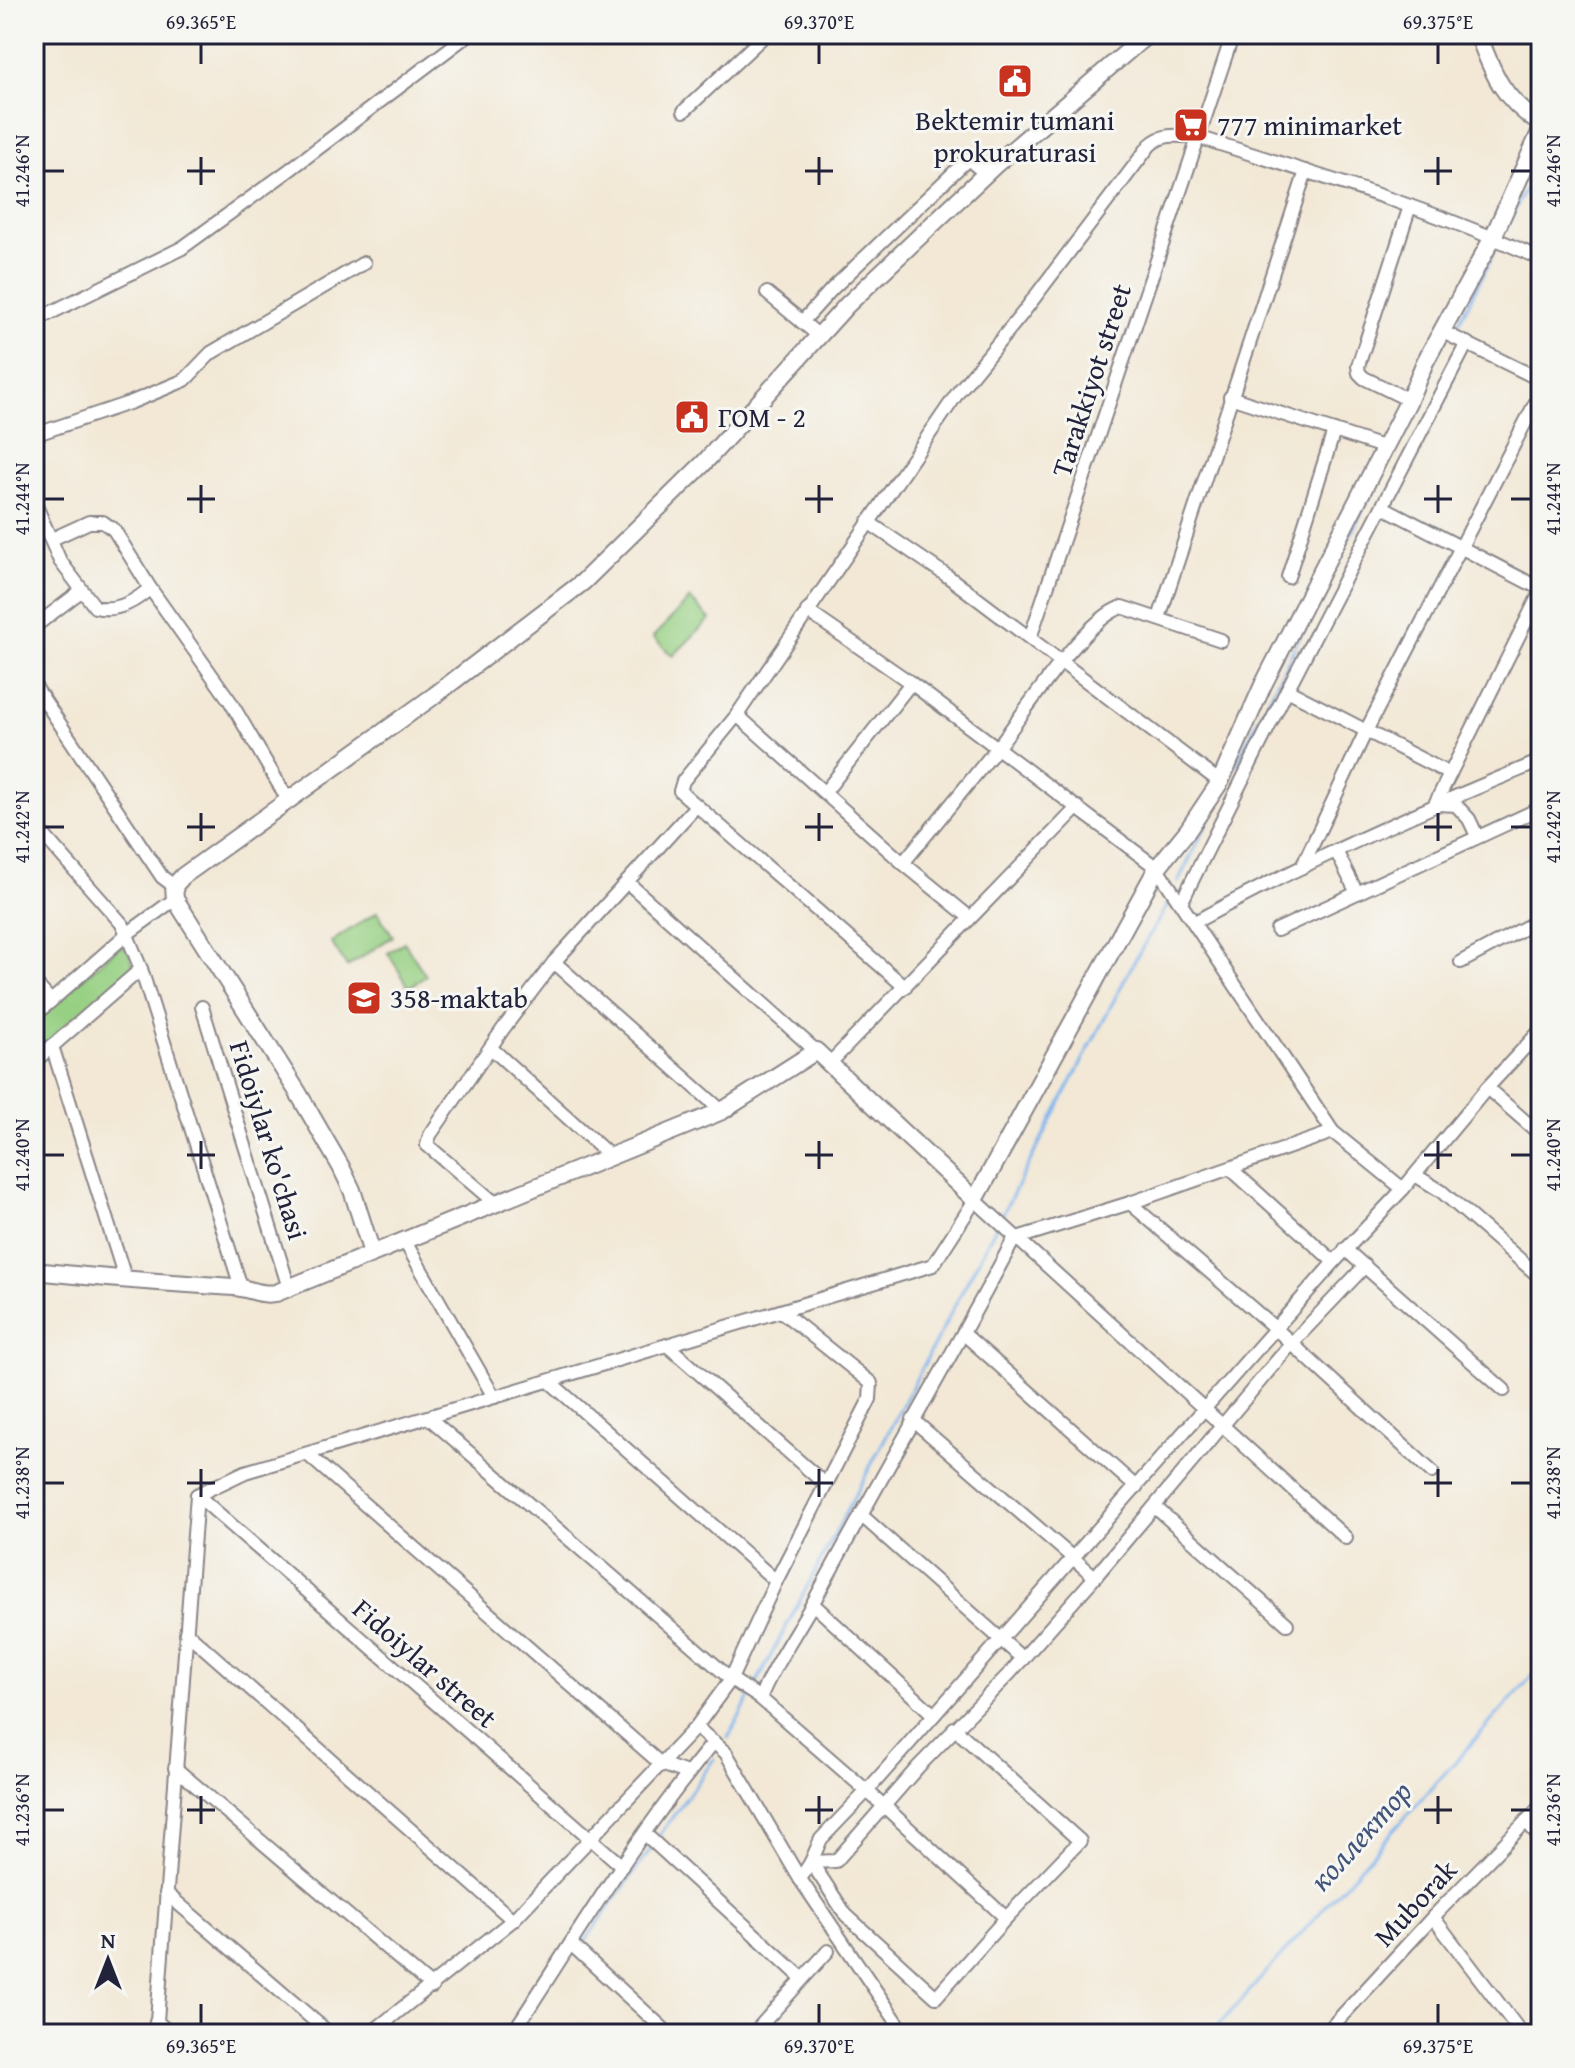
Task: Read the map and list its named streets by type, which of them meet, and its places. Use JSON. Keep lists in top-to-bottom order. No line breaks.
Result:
{"streets":{"street":["Tarakkiyot street","Fidoiylar ko'chasi","Fidoiylar street","Muborak"]},"water":["коллектор"],"places":{"public building":["Bektemir tumani prokuraturasi","ГОМ - 2"],"supermarket":["777 minimarket"],"school or university":["358-maktab"]},"north":"top","coordinates":["69.365°E","69.370°E","69.375°E","41.246°N","41.244°N","41.242°N","41.240°N","41.238°N","41.236°N"]}
